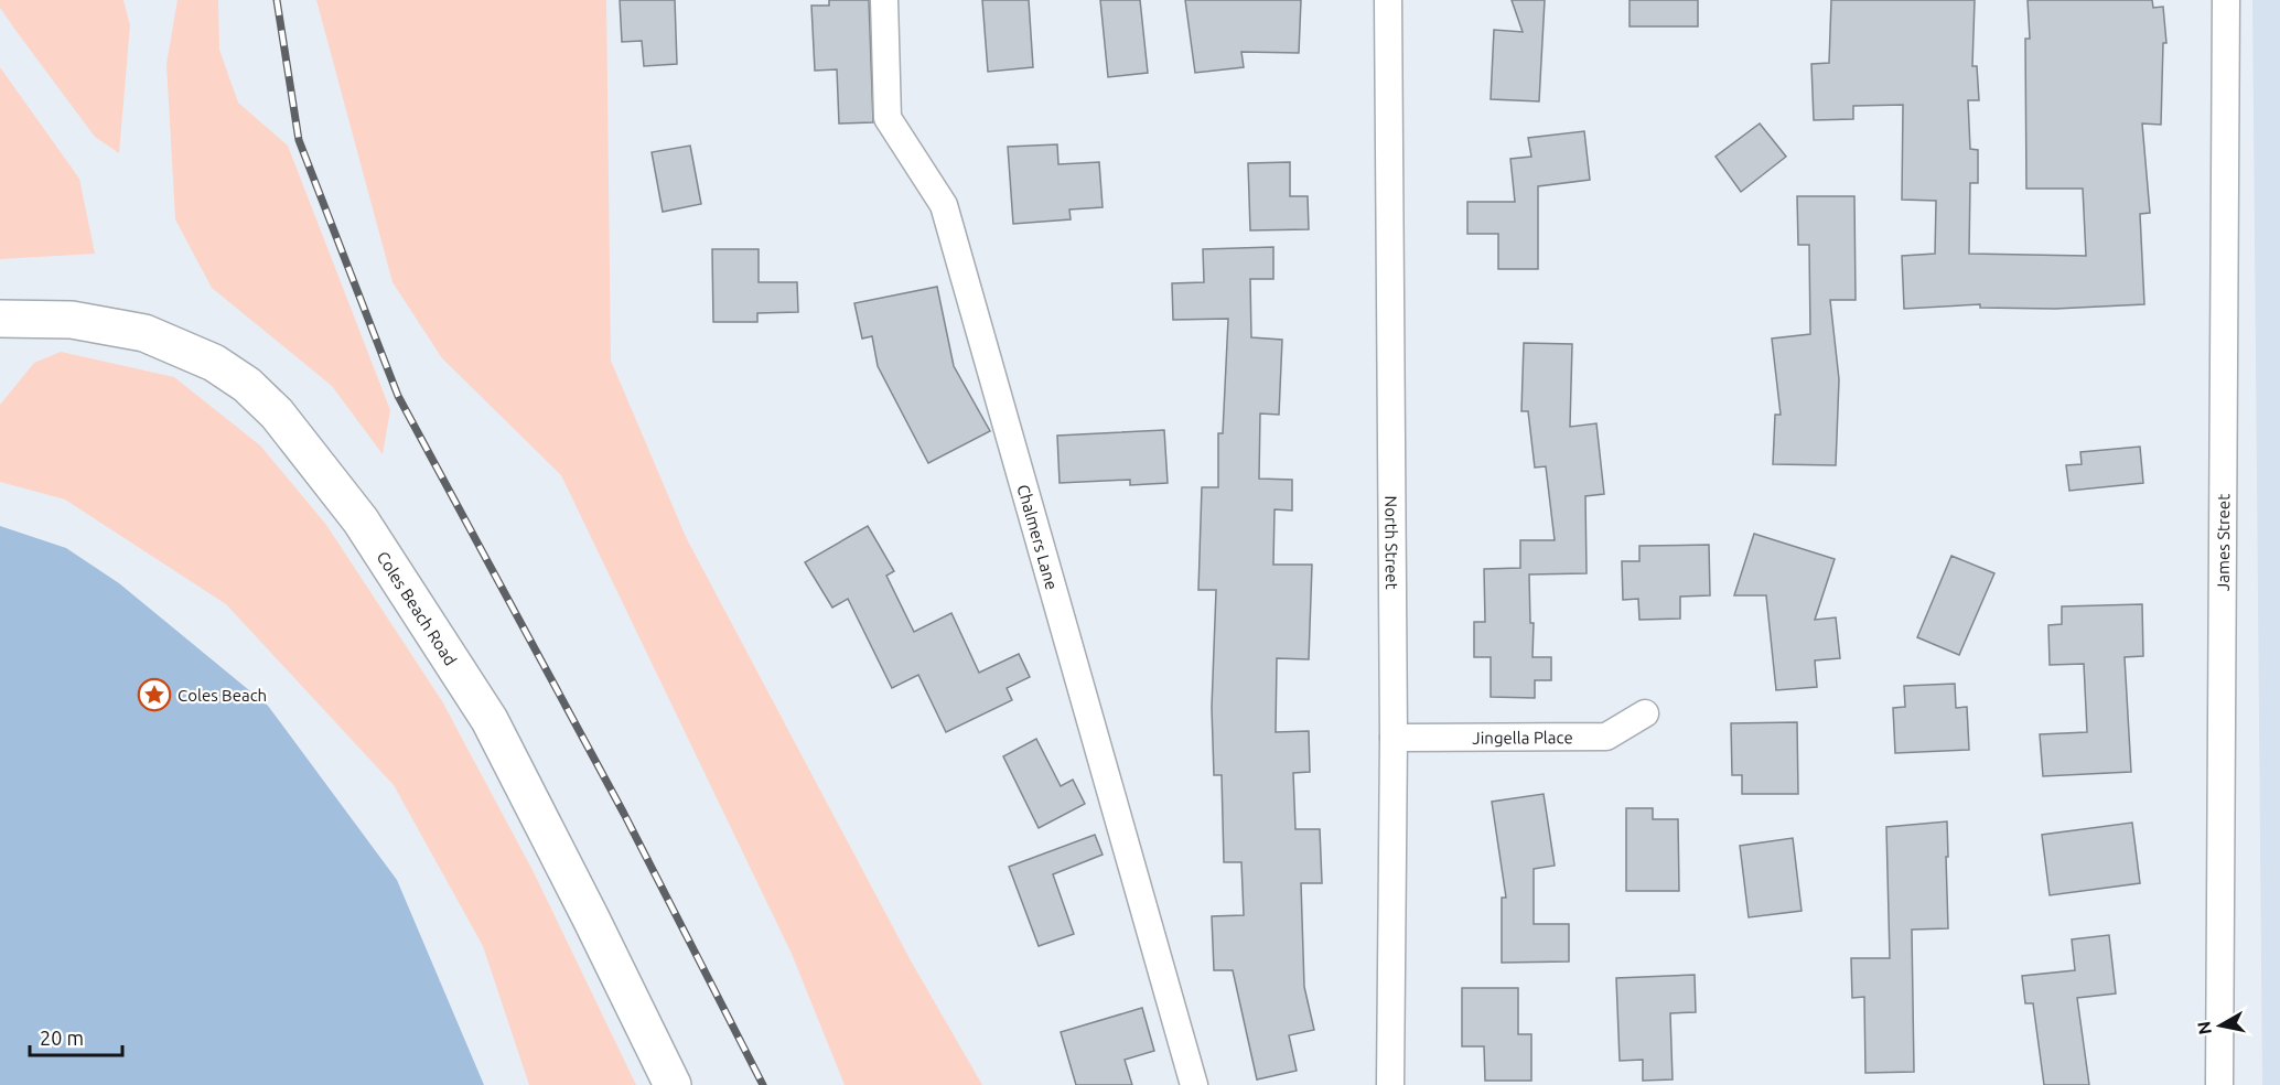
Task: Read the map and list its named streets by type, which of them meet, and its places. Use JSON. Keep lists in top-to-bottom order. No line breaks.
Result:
{"streets":{"street":["Chalmers Lane","North Street","James Street","Coles Beach Road","Jingella Place"]},"crossings":[["North Street","Jingella Place"]],"places":{"place":["Coles Beach"]},"scale_bar":"20 m","north":"left"}
